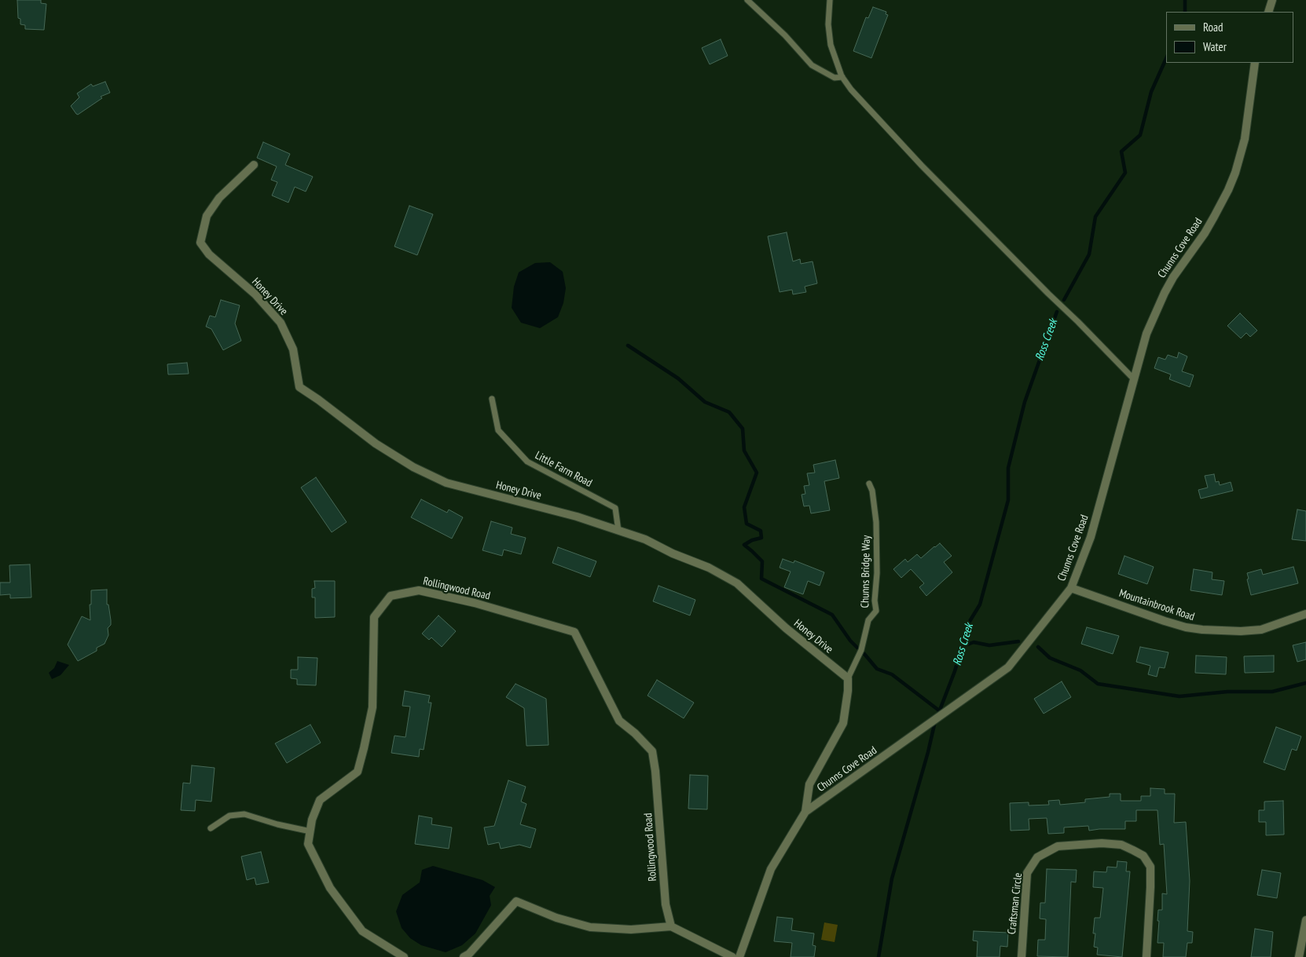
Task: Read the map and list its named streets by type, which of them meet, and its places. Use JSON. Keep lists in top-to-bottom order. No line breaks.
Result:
{"streets":{"street":["Chunns Cove Road","Honey Drive","Rollingwood Road","Mountainbrook Road","Craftsman Circle"],"lane":["Little Farm Road","Chunns Bridge Way"]},"crossings":[["Chunns Cove Road","Mountainbrook Road"],["Honey Drive","Little Farm Road"],["Honey Drive","Chunns Bridge Way"]],"water":["Ross Creek"],"legend":["Road","Water"]}
